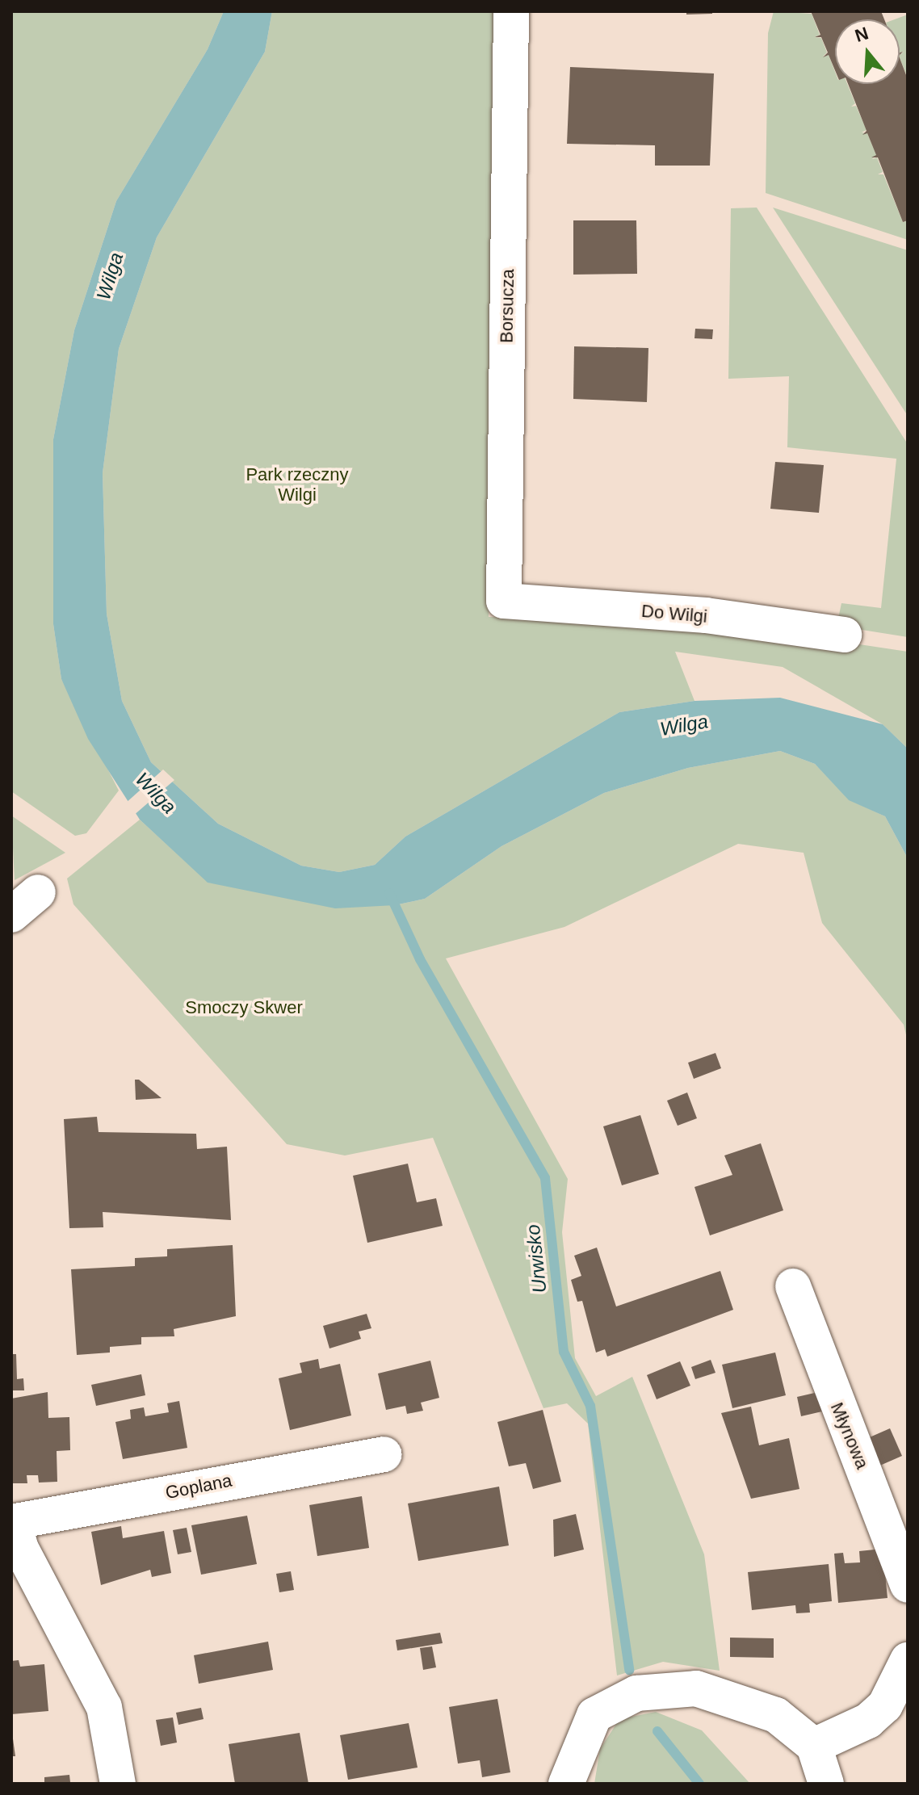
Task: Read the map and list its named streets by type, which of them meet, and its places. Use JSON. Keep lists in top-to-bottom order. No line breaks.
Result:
{"streets":{"street":["Borsucza","Do Wilgi","Młynowa","Goplana"]},"crossings":[["Borsucza","Do Wilgi"]],"water":["Wilga","Urwisko"],"parks":["Park rzeczny Wilgi","Smoczy Skwer"],"north":"top"}
